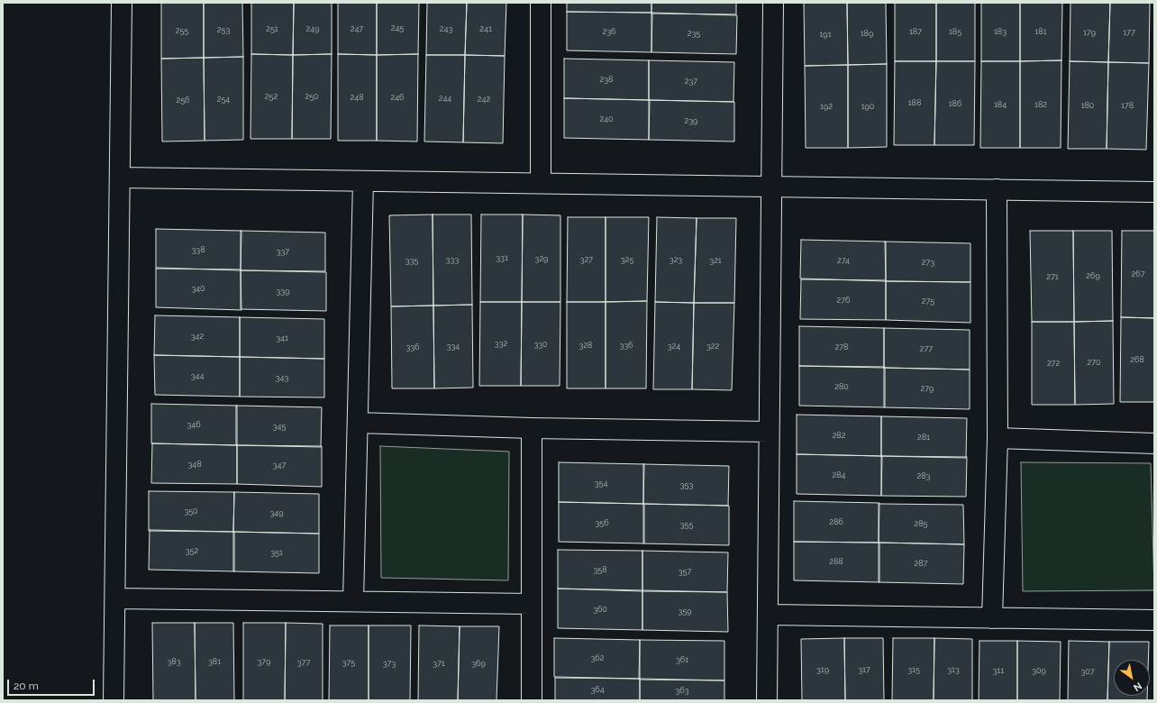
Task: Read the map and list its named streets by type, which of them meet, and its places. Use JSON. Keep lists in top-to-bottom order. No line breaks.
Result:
{"house_numbers":["245","251","249","247","243","241","253","255","236","187","185","183","181","179","177","235","189","191","238","237","252","250","248","246","244","254","242","256","188","186","184","182","180","178","192","190","240","239","338","337","331","329","333","327","325","323","335","321","274","273","267","269","271","340","339","276","275","342","341","332","330","328","336","334","324","322","336","278","277","268","270","272","344","343","280","279","346","345","282","281","348","347","284","283","354","353","350","349","286","356","285","355","352","351","288","287","358","357","360","359","362","361","383","381","379","377","375","373","371","369","319","317","315","313","311","309","307","364","363"],"scale_bar":"20 m","north":"bottom right"}
